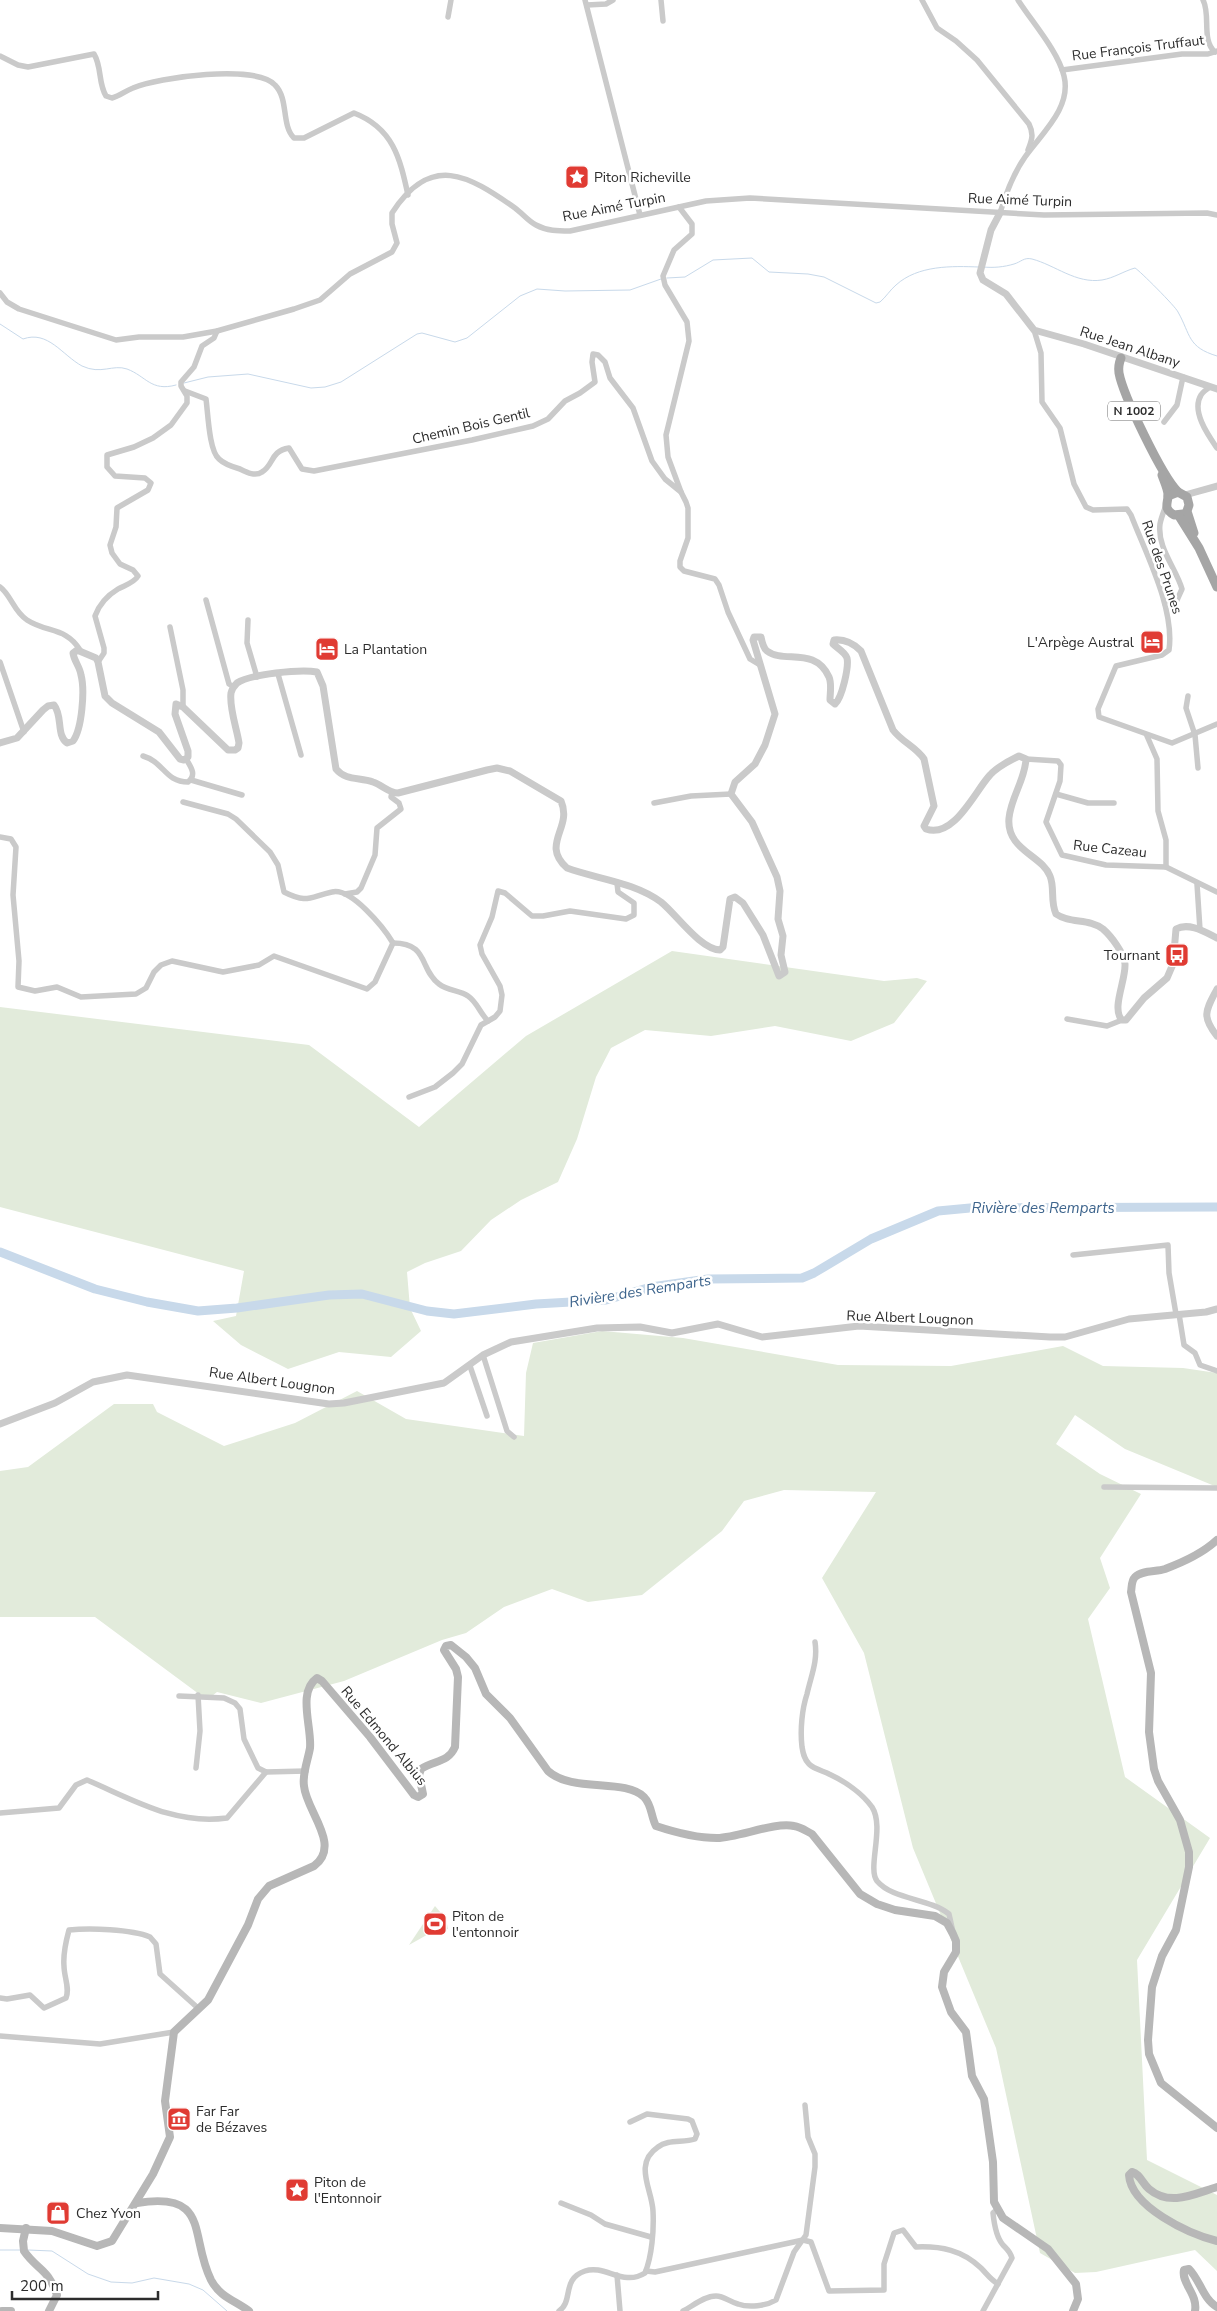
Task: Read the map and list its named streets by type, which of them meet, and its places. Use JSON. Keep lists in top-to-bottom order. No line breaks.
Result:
{"streets":{"main road":["N 1002","Rue Edmond Albius"],"street":["Rue François Truffaut","Rue Aimé Turpin","Rue Jean Albany","Chemin Bois Gentil","Rue des Prunes","Rue Cazeau","Rue Albert Lougnon"]},"crossings":[["Rue Aimé Turpin","Rue des Prunes"],["Rue Jean Albany","N 1002"],["Rue Jean Albany","Rue des Prunes"]],"water":["Rivière des Remparts"],"places":{"place":["Piton Richeville","Piton de l'Entonnoir"],"hotel":["L'Arpège Austral","La Plantation"],"bus stop":["Tournant"],"sports":["Piton de l'entonnoir"],"museum":["Far Far de Bézaves"],"shop":["Chez Yvon"]},"scale_bar":"200 m"}
